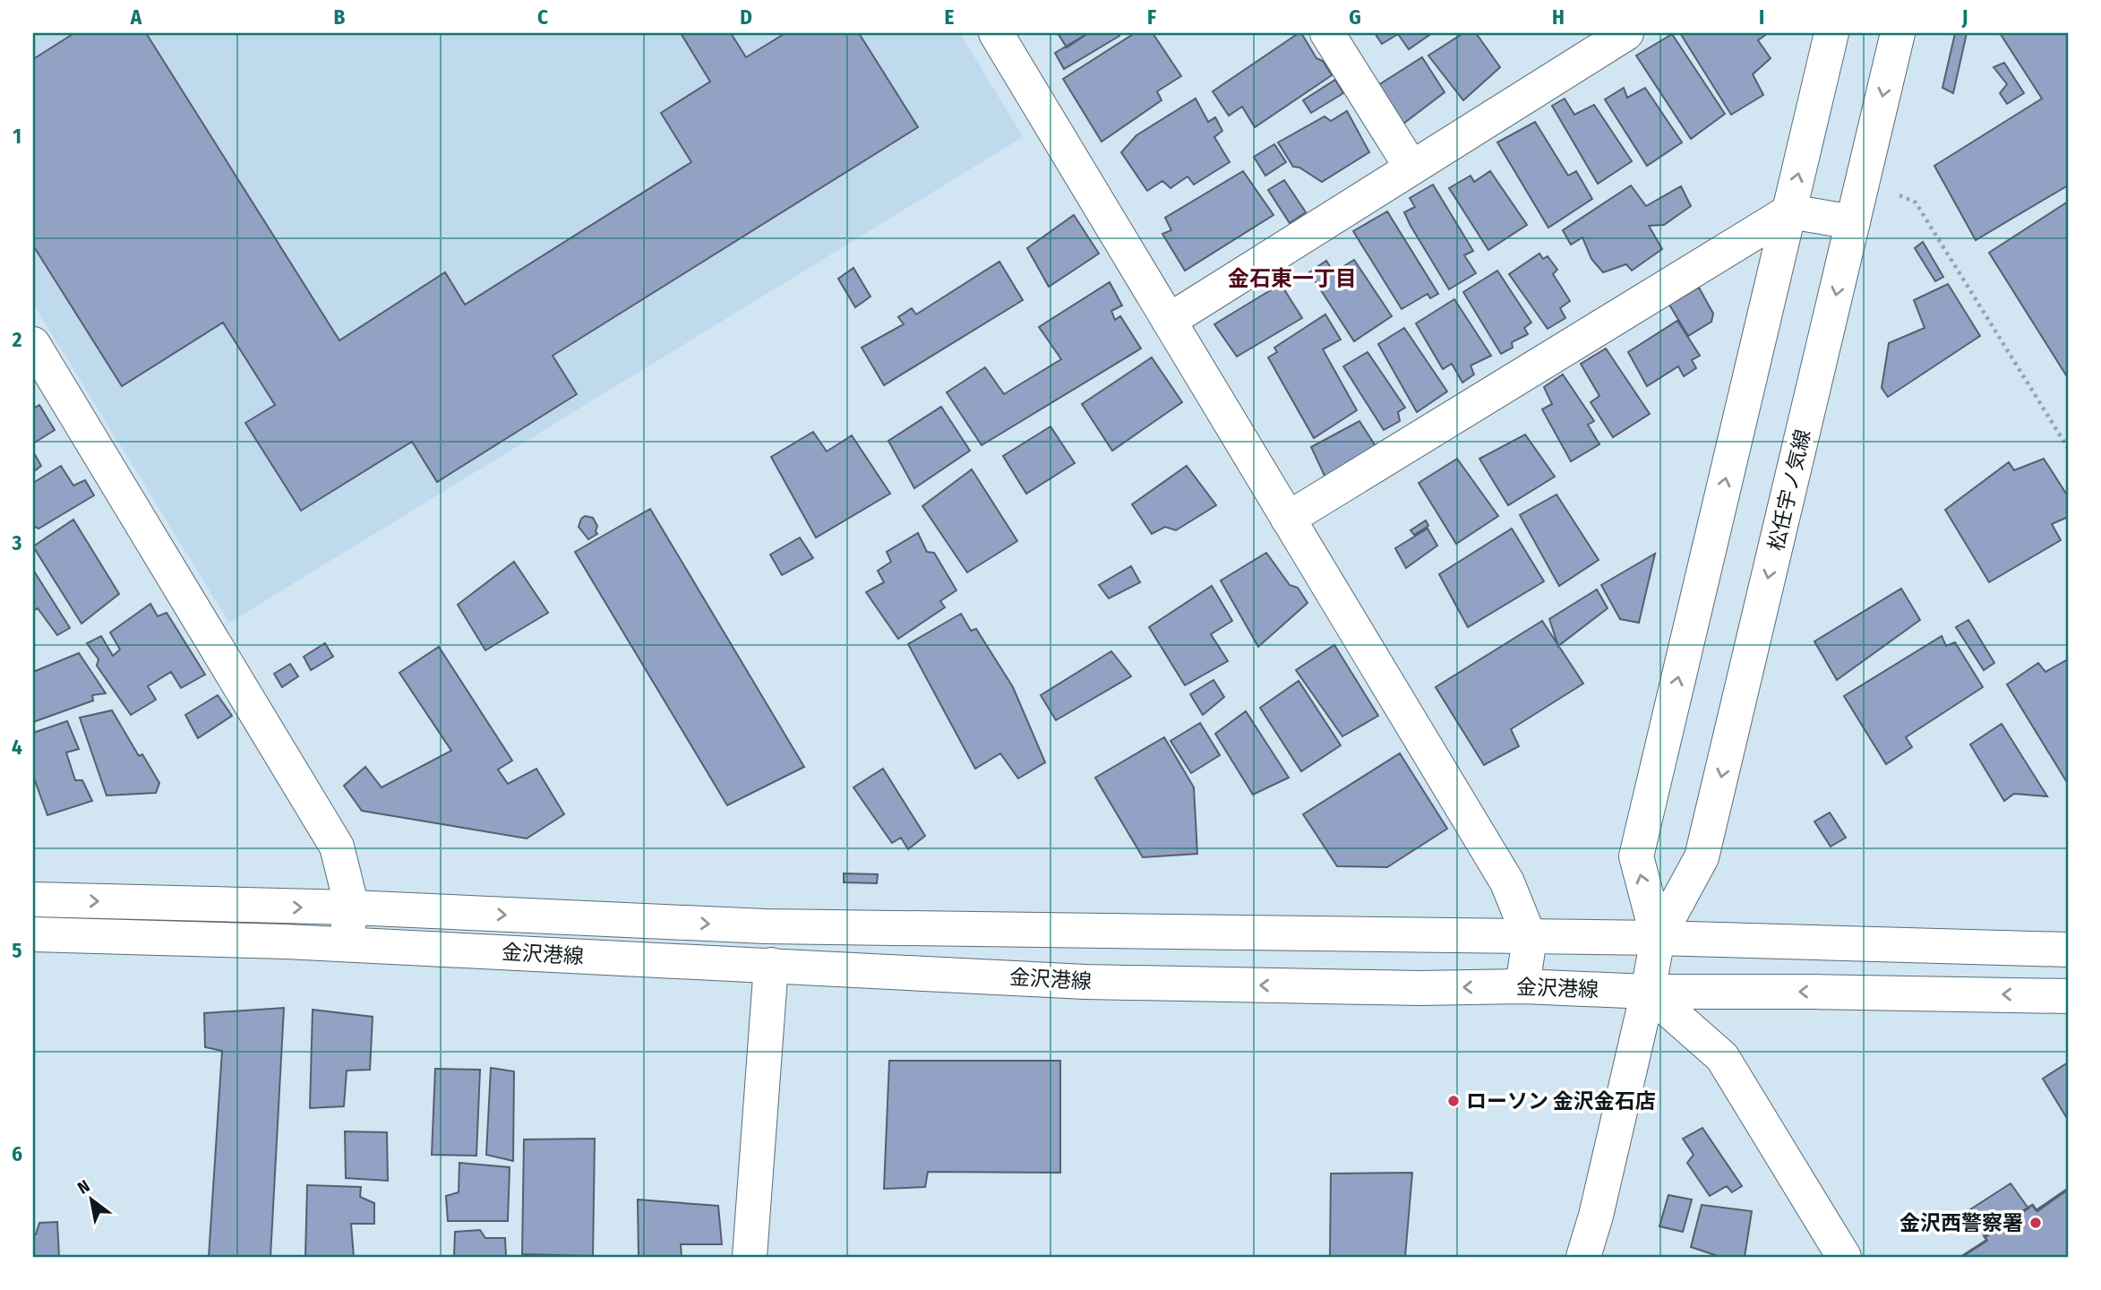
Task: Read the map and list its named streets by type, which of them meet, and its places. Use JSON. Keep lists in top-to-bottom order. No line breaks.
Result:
{"streets":{"main road":["松任宇ノ気線","金沢港線"]},"crossings":[["松任宇ノ気線","金沢港線"]],"districts":["金石東一丁目"],"places":["ローソン 金沢金石店","金沢西警察署"],"north":"top left","grid":{"columns":["A","B","C","D","E","F","G","H","I","J"],"rows":["1","2","3","4","5","6"]}}
